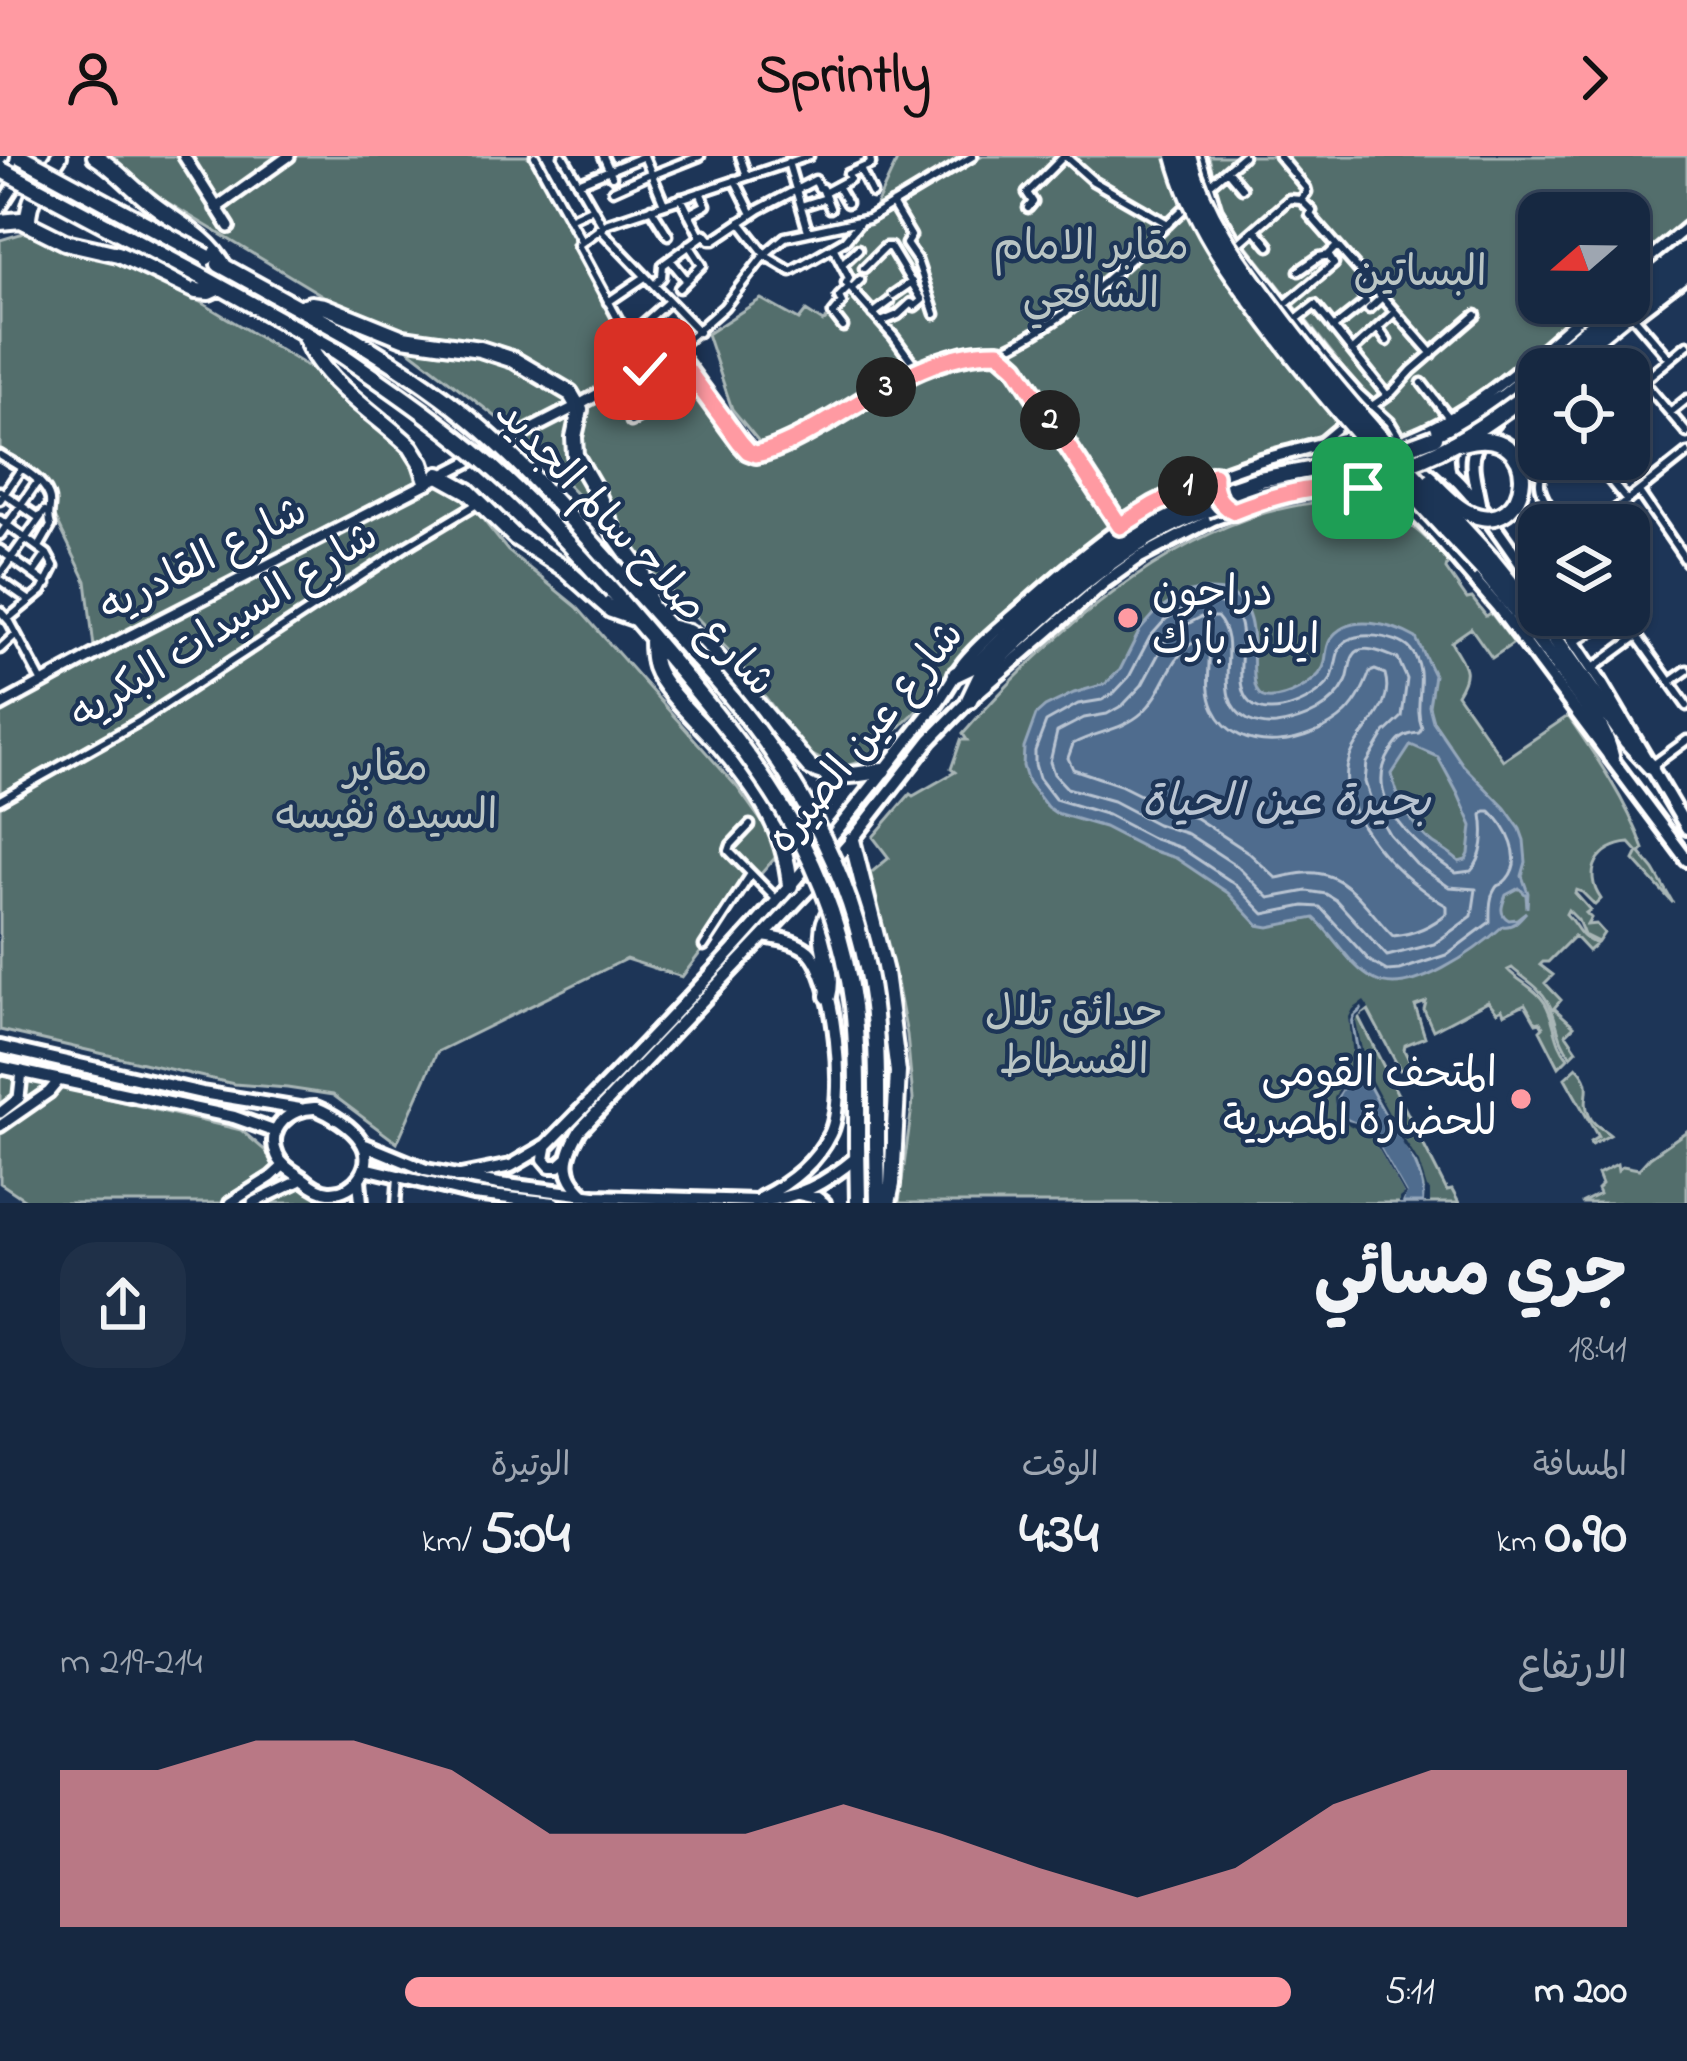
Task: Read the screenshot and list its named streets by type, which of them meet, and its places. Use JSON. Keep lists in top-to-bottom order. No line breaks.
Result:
{"streets":{"highway":["شارع صلاح سالم الجديد"],"main road":["شارع عين الصيره"],"street":["شارع القادريه","شارع السيدات البكريه"]},"water":["بحيرة عين الحياة"],"parks":["مقابر الامام الشافعي","البساتين","مقابر السيده نفيسه","حدائق تلال الفسطاط"],"places":["دراجون ايلاند بارك","المتحف القومى للحضارة المصرية"],"north":"left","page":{"header":"Sprintly","pins":["3","2","1"],"heading":["جري مسائي","18:41"],"stats":[["المسافة","0.90 km"],["الوقت","4:34"],["الوتيرة","5:04 /km"]],"chart":["الارتفاع","214–219 m"],"list":[{"name":"200 m","note":"5:11"}]}}
